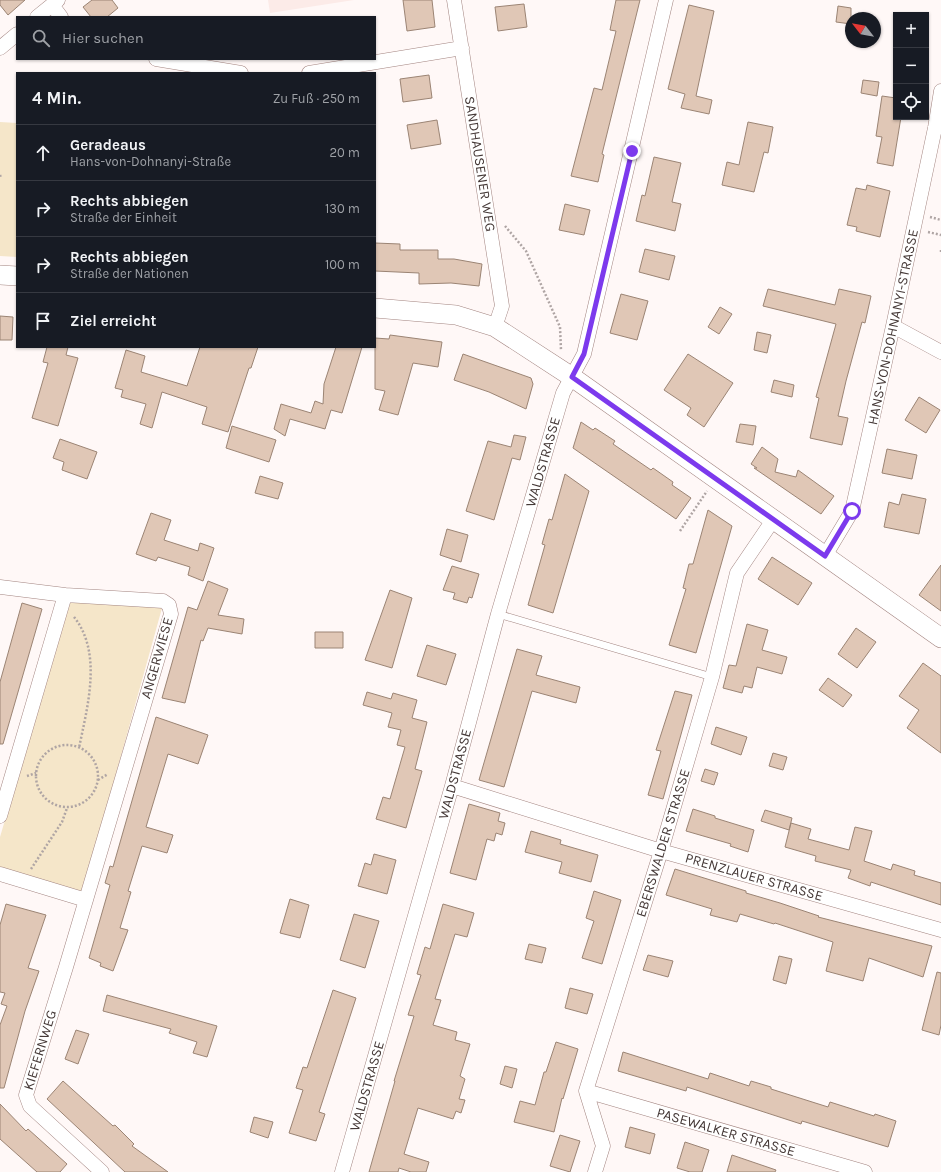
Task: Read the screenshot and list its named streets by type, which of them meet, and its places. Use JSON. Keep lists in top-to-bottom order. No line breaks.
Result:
{"streets":{"street":["SANDHAUSENER WEG","HANS-VON-DOHNANYI-STRASSE","WALDSTRASSE","ANGERWIESE","EBERSWALDER STRASSE","PRENZLAUER STRASSE","KIEFERNWEG","PASEWALKER STRASSE"]},"crossings":[["WALDSTRASSE","PRENZLAUER STRASSE"],["ANGERWIESE","KIEFERNWEG"],["EBERSWALDER STRASSE","PRENZLAUER STRASSE"],["EBERSWALDER STRASSE","PASEWALKER STRASSE"]],"north":"top left","page":{"map_buttons":["+","−"],"search":"Hier suchen","heading":["4 Min.","Zu Fuß · 250 m"],"list":[["Geradeaus","Hans-von-Dohnanyi-Straße","20 m"],["Rechts abbiegen","Straße der Einheit","130 m"],["Rechts abbiegen","Straße der Nationen","100 m"],"Ziel erreicht"]}}
